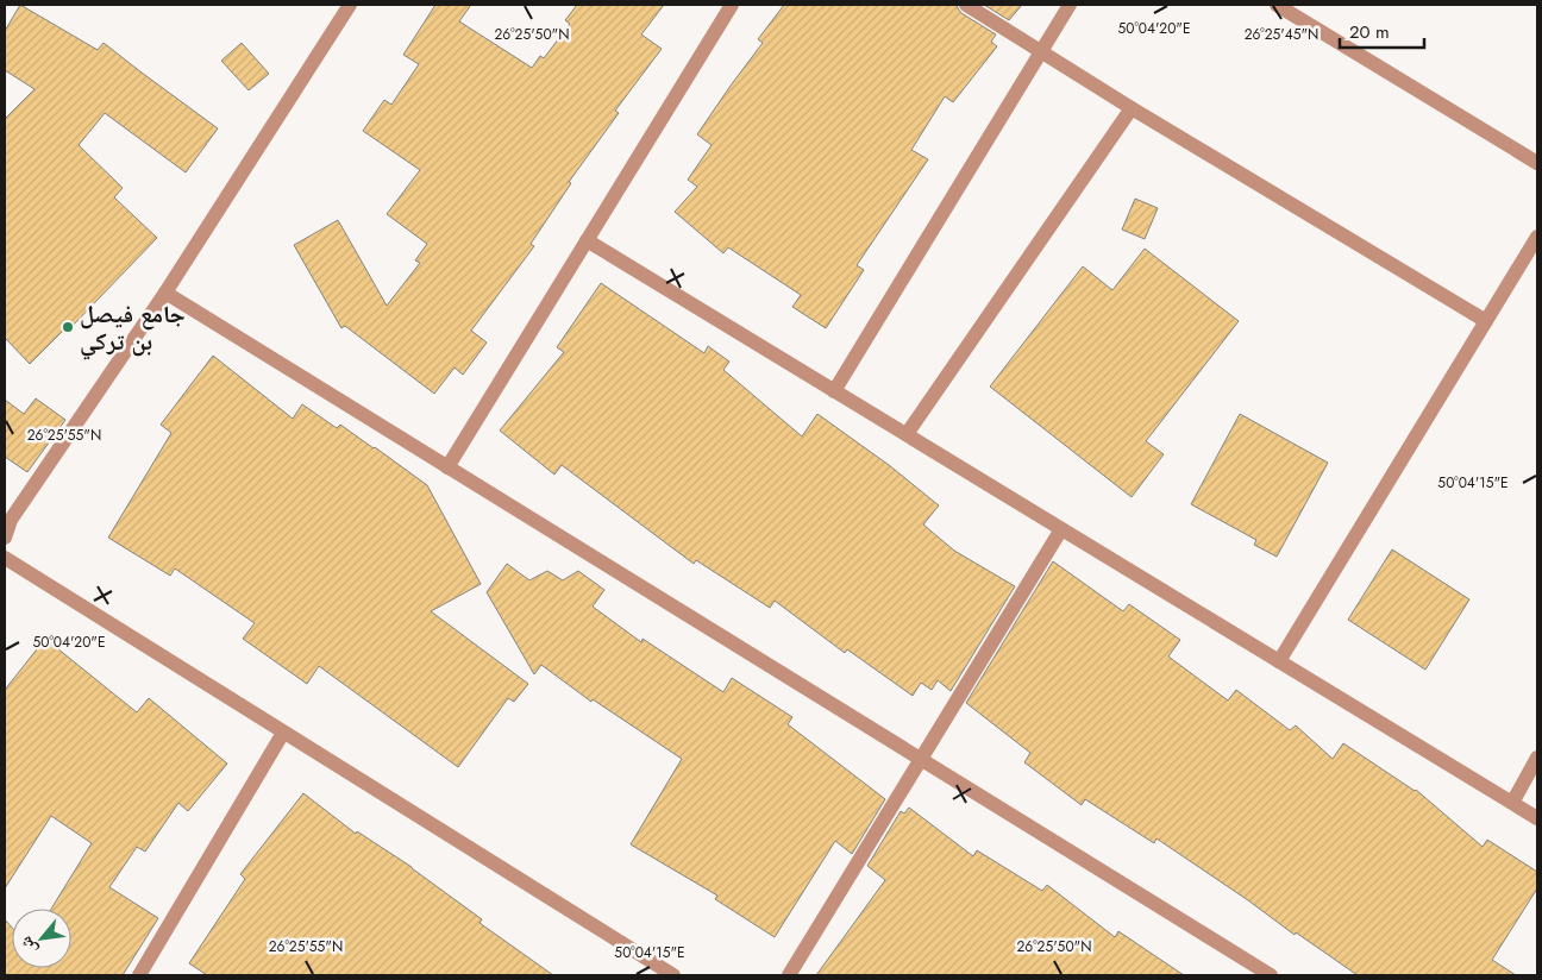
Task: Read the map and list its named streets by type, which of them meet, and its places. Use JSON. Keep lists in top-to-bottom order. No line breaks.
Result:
{"places":["جامع فيصل بن تركي"],"scale_bar":"20 m","north":"bottom left","coordinates":["50°04'20\"E","26°25'50\"N","26°25'45\"N","26°25'55\"N","50°04'15\"E"]}
